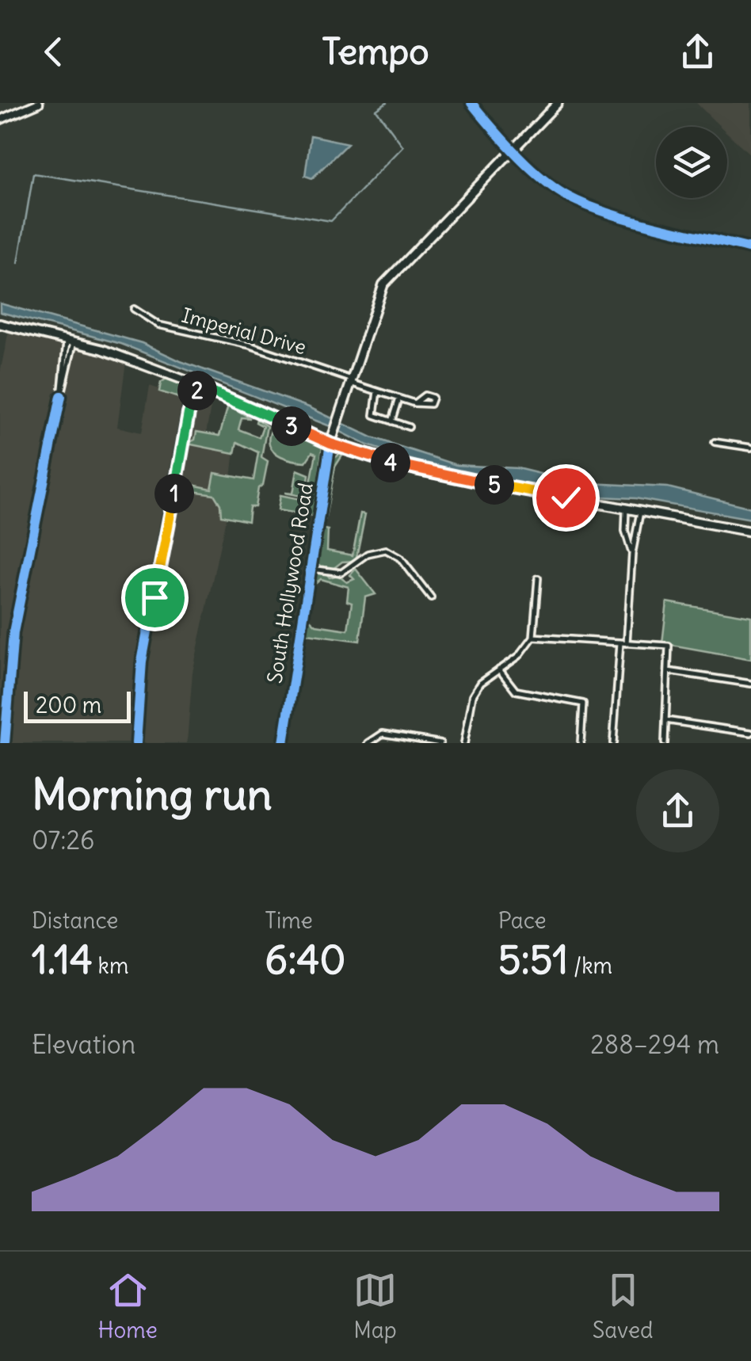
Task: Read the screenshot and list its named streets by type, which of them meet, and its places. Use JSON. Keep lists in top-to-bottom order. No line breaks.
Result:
{"streets":{"main road":["South Hollywood Road"],"street":["Imperial Drive"]},"crossings":[["Imperial Drive","South Hollywood Road"]],"scale_bar":"200 m","page":{"header":"Tempo","pins":["2","3","4","5","1"],"scale":"200 m","heading":["Morning run","07:26"],"stats":[["Distance","1.14 km"],["Time","6:40"],["Pace","5:51 /km"]],"chart":["Elevation","288–294 m"],"tabs":["Home","Map","Saved"]}}
